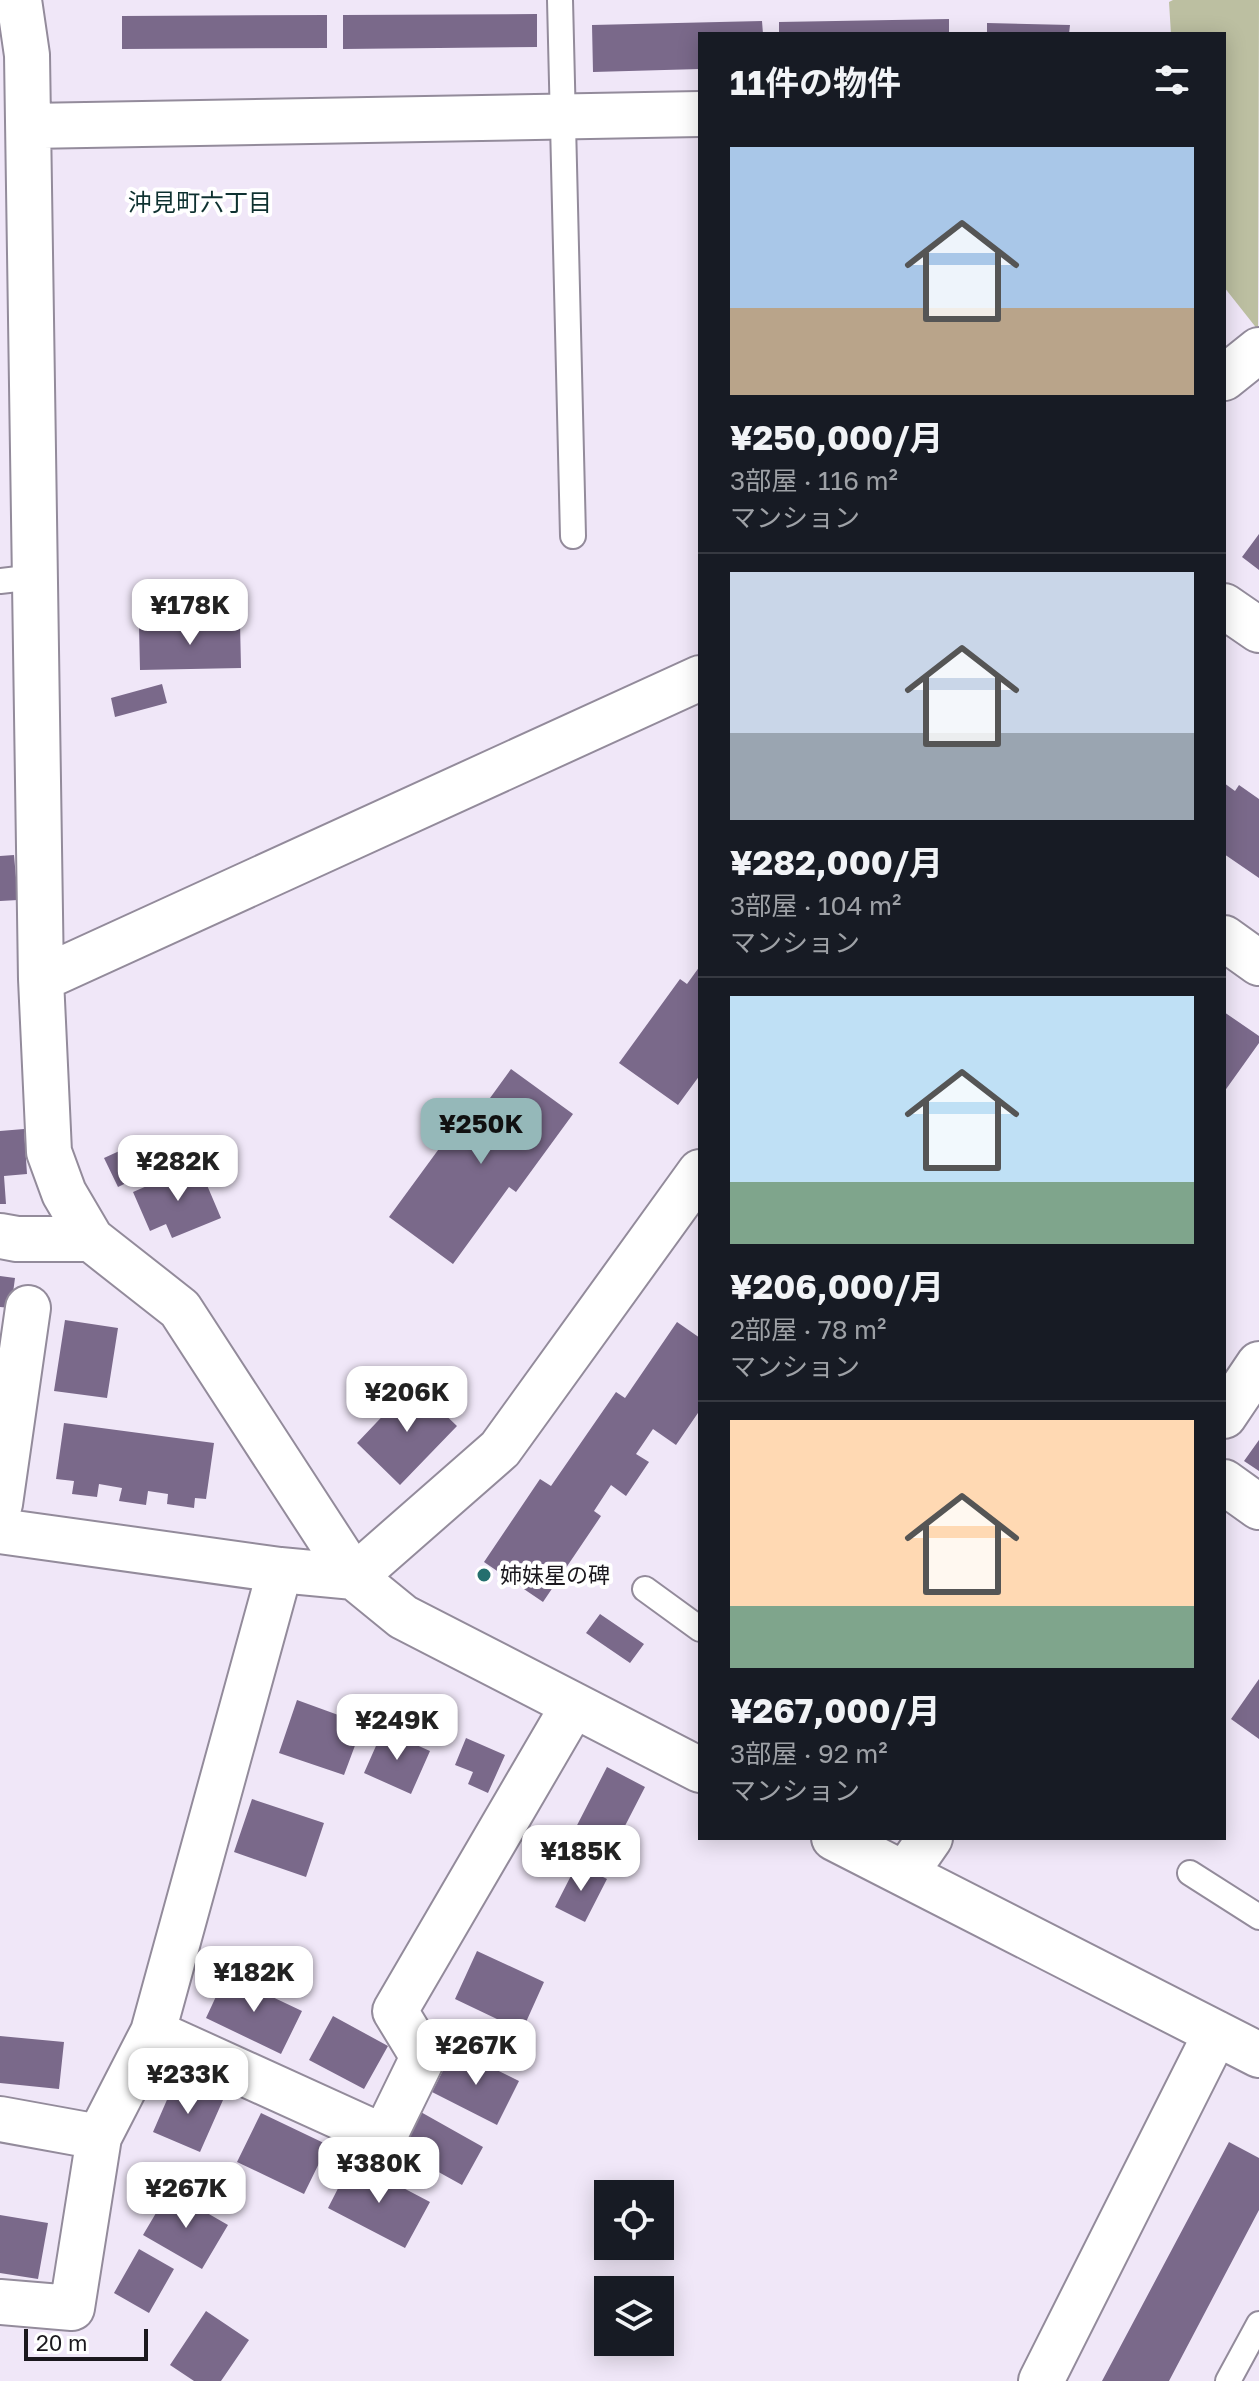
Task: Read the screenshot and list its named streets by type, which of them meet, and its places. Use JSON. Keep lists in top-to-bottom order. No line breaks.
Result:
{"districts":["沖見町六丁目"],"places":["姉妹星の碑"],"scale_bar":"20 m","page":{"heading":"11件の物件","list":[{"name":"¥250,000/月","note":"3部屋 · 116 m² · マンション"},{"name":"¥282,000/月","note":"3部屋 · 104 m² · マンション"},{"name":"¥206,000/月","note":"2部屋 · 78 m² · マンション"},{"name":"¥267,000/月","note":"3部屋 · 92 m² · マンション"}],"price":["¥178K","¥250K","¥282K","¥206K","¥249K","¥185K","¥182K","¥267K","¥233K","¥380K","¥267K"],"scale":"20 m"}}
